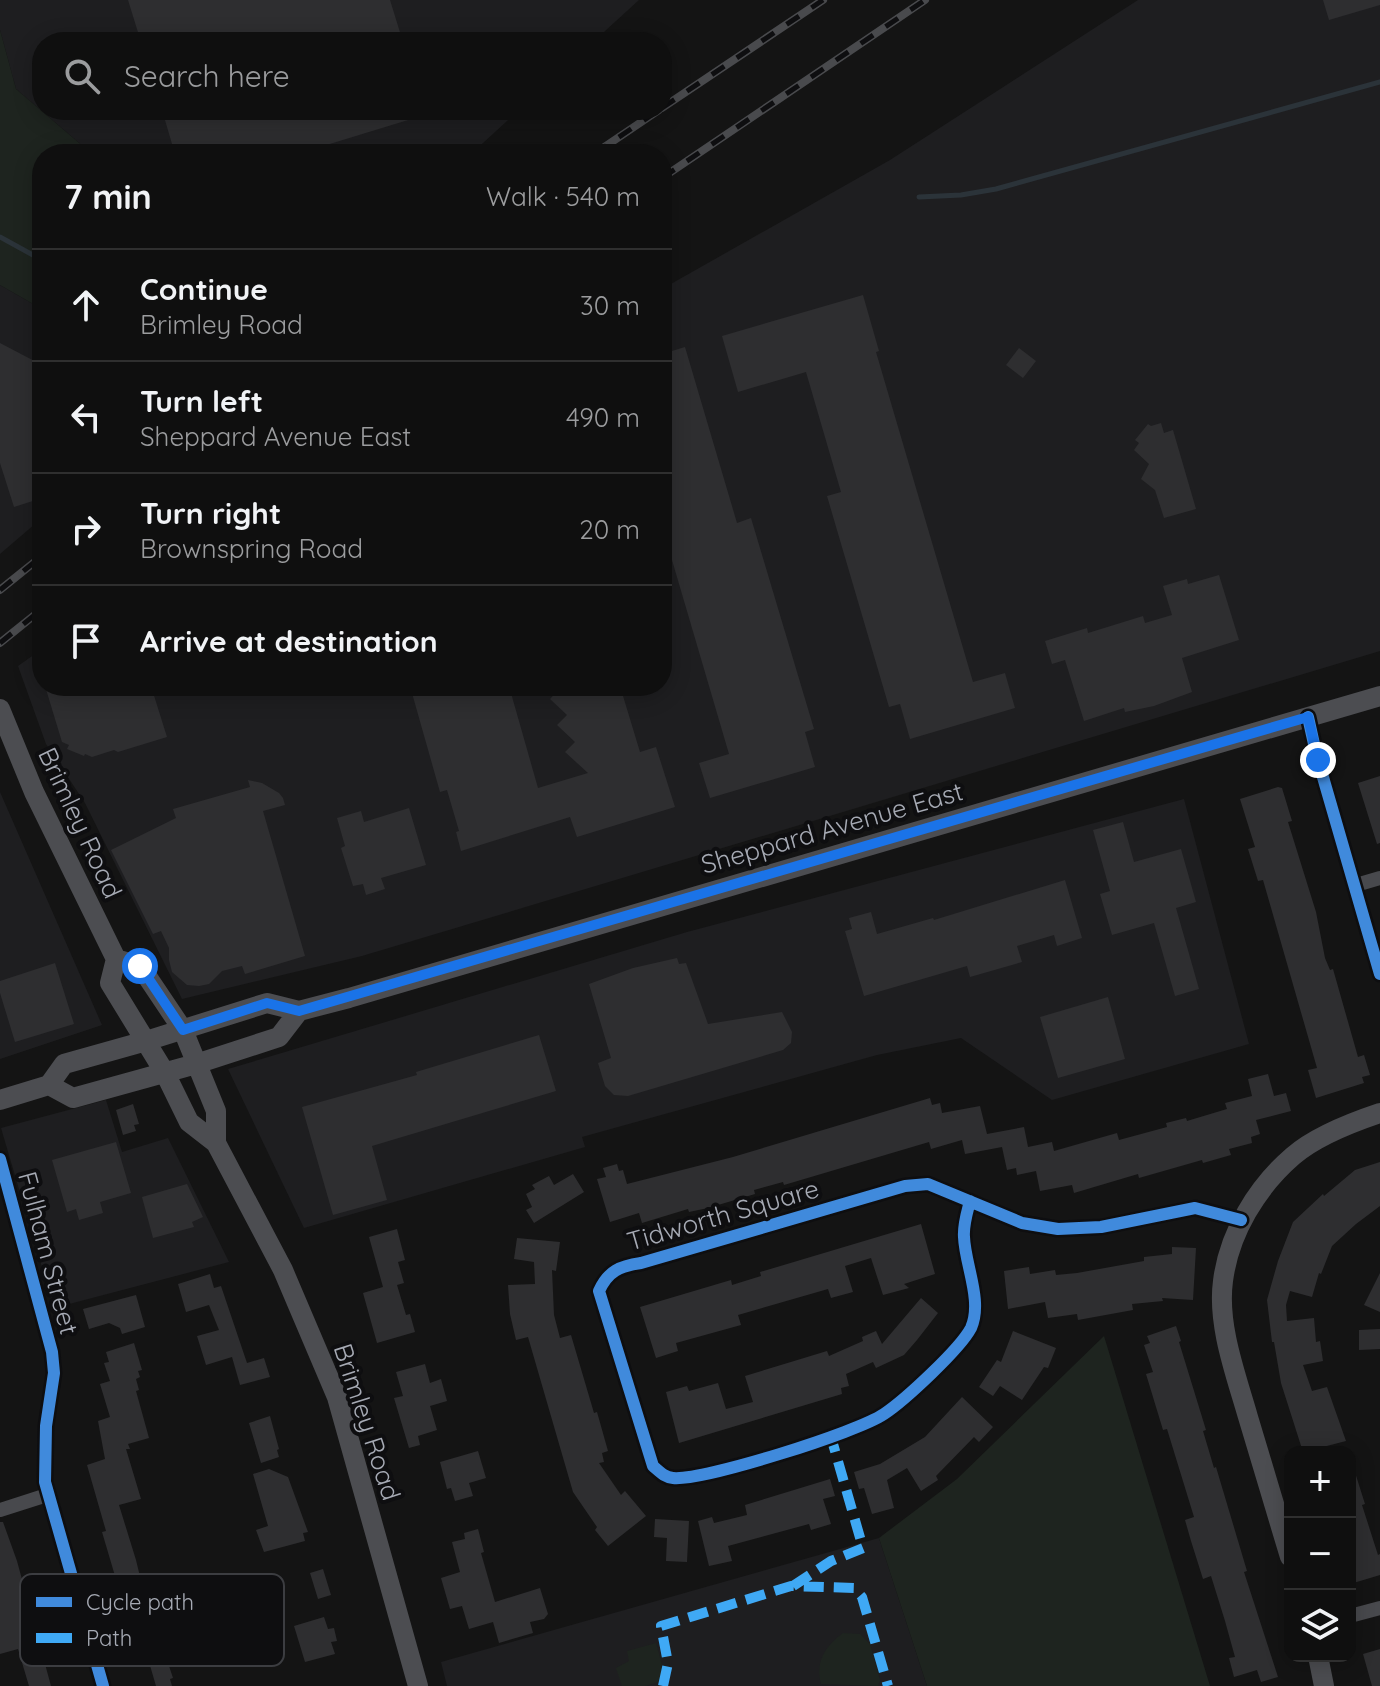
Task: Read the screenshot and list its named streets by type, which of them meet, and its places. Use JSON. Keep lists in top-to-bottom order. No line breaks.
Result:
{"streets":{"main road":["Brimley Road","Sheppard Avenue East"],"street":["Tidworth Square","Fulham Street"]},"crossings":[["Brimley Road","Sheppard Avenue East"]],"legend":["Cycle path","Path"],"page":{"search":"Search here","heading":["7 min","Walk · 540 m"],"list":[["Continue","Brimley Road","30 m"],["Turn left","Sheppard Avenue East","490 m"],["Turn right","Brownspring Road","20 m"],"Arrive at destination"],"map_buttons":["+","−"]}}
